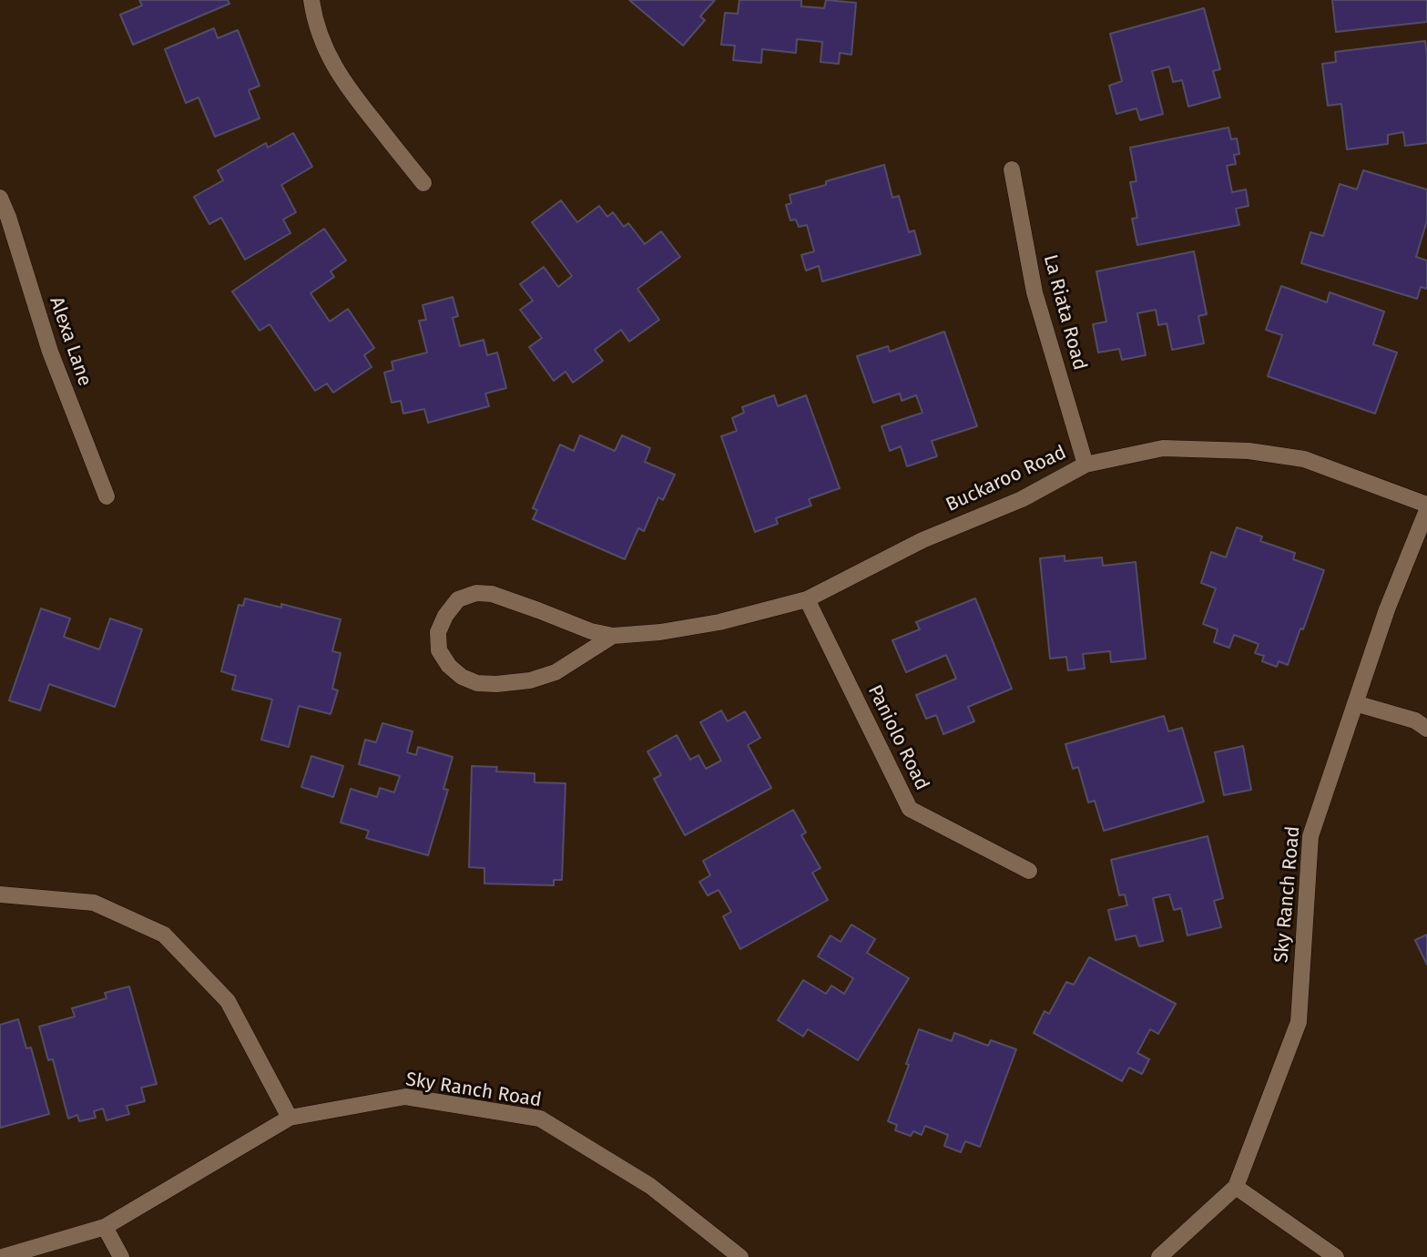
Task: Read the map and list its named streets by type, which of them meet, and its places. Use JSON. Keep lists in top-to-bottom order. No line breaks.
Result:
{"streets":{"street":["La Riata Road","Alexa Lane","Buckaroo Road","Paniolo Road","Sky Ranch Road"]},"crossings":[["La Riata Road","Buckaroo Road"],["Buckaroo Road","Paniolo Road"]]}
